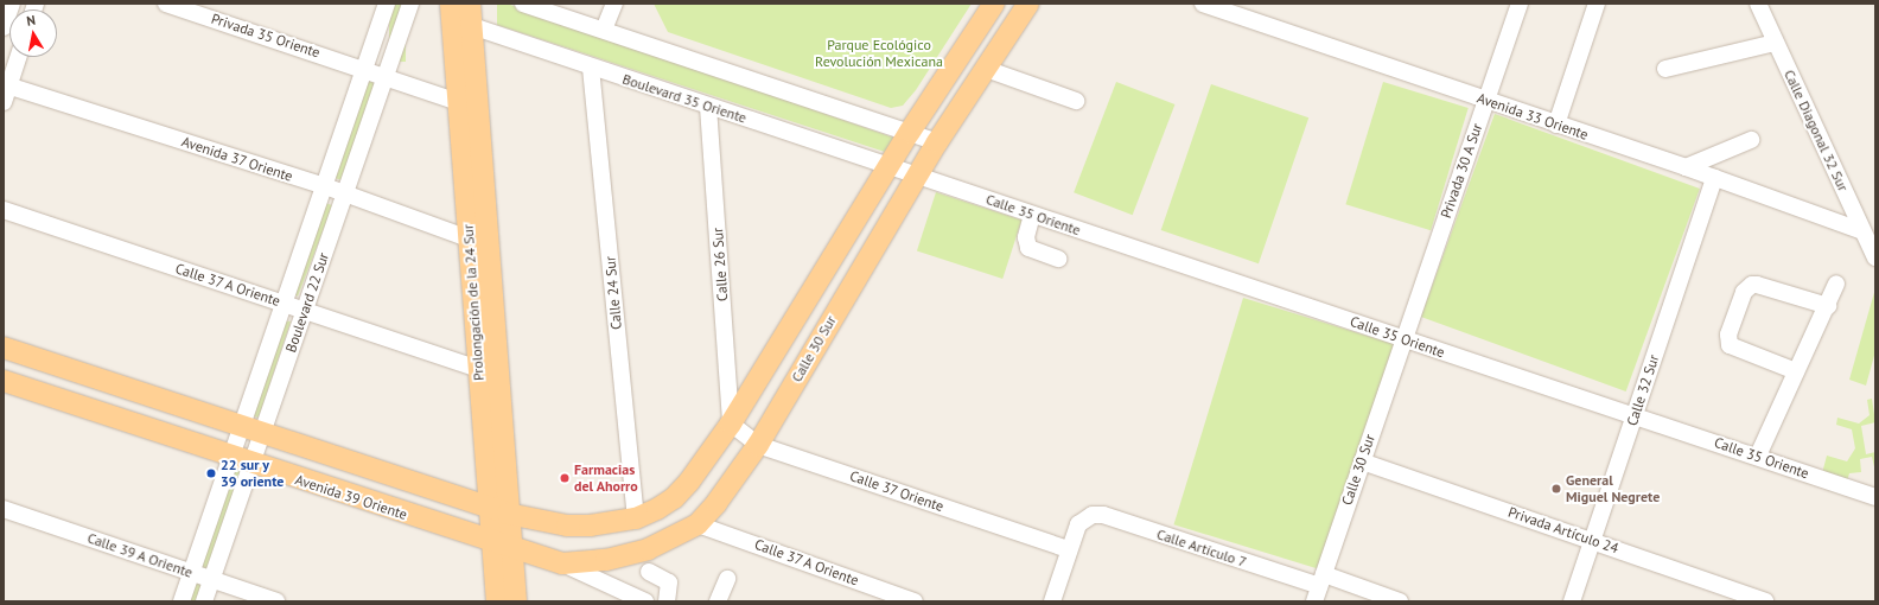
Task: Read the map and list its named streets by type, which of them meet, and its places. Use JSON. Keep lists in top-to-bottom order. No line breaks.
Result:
{"streets":{"main road":["Prolongación de la 24 Sur","Calle 30 Sur","Avenida 39 Oriente"],"street":["Privada 35 Oriente","Boulevard 35 Oriente","Avenida 33 Oriente","Calle Diagonal 32 Sur","Avenida 37 Oriente","Privada 30 A Sur","Calle 35 Oriente","Calle 26 Sur","Calle 37 A Oriente","Calle 24 Sur","Boulevard 22 Sur","Calle 32 Sur","Calle 37 Oriente","Privada Artículo 24","Calle Artículo 7","Calle 39 A Oriente"]},"crossings":[["Privada 35 Oriente","Boulevard 22 Sur"],["Privada 35 Oriente","Prolongación de la 24 Sur"],["Boulevard 35 Oriente","Calle 35 Oriente"],["Boulevard 35 Oriente","Calle 26 Sur"],["Boulevard 35 Oriente","Calle 24 Sur"],["Boulevard 35 Oriente","Prolongación de la 24 Sur"],["Boulevard 35 Oriente","Calle 30 Sur"],["Avenida 33 Oriente","Calle Diagonal 32 Sur"],["Avenida 33 Oriente","Privada 30 A Sur"],["Avenida 33 Oriente","Calle 32 Sur"],["Avenida 37 Oriente","Boulevard 22 Sur"],["Avenida 37 Oriente","Prolongación de la 24 Sur"],["Privada 30 A Sur","Calle 35 Oriente"],["Privada 30 A Sur","Calle 30 Sur"],["Calle 35 Oriente","Calle 30 Sur"],["Calle 35 Oriente","Calle 32 Sur"],["Calle 26 Sur","Calle 37 Oriente"],["Calle 37 A Oriente","Boulevard 22 Sur"],["Calle 37 A Oriente","Prolongación de la 24 Sur"],["Calle 37 A Oriente","Calle 30 Sur"],["Boulevard 22 Sur","Avenida 39 Oriente"],["Boulevard 22 Sur","Calle 39 A Oriente"],["Prolongación de la 24 Sur","Calle 30 Sur"],["Prolongación de la 24 Sur","Avenida 39 Oriente"],["Calle 30 Sur","Calle 37 Oriente"],["Calle 30 Sur","Avenida 39 Oriente"],["Calle 30 Sur","Privada Artículo 24"],["Calle 30 Sur","Calle Artículo 7"],["Calle 32 Sur","Privada Artículo 24"],["Calle 37 Oriente","Calle Artículo 7"]],"parks":["Parque Ecológico Revolución Mexicana"],"places":["22 sur y 39 oriente","Farmacias del Ahorro","General Miguel Negrete"],"north":"top"}
